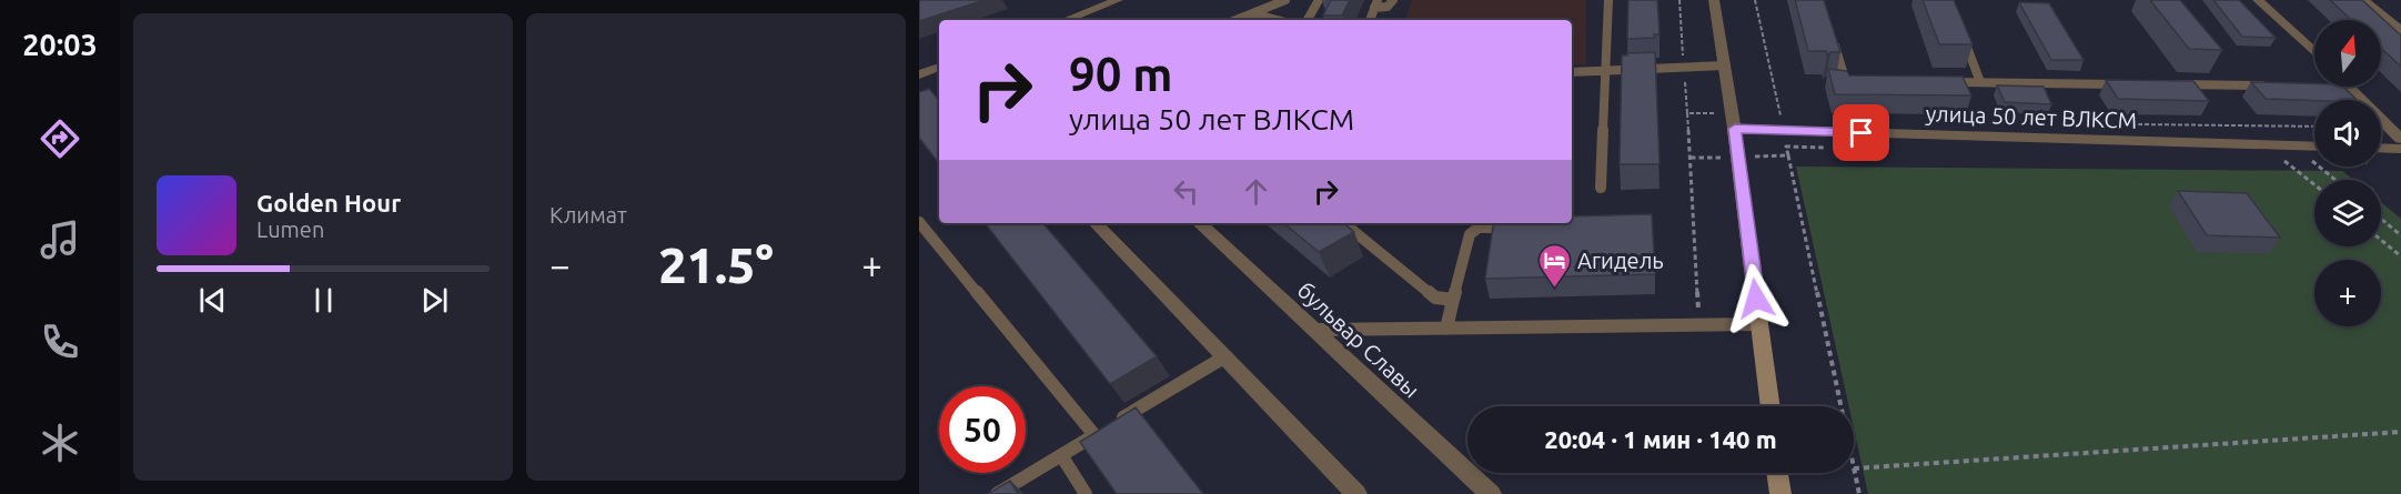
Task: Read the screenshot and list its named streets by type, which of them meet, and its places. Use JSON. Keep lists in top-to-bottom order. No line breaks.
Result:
{"streets":{"street":["улица 50 лет ВЛКСМ","бульвар Славы"]},"places":{"hotel":["Агидель"]},"north":"top","page":{"tabs":"20:03","tile":"Климат","map_buttons":"+","turn":["90 m","улица 50 лет ВЛКСМ"],"song":["Golden Hour","Lumen"],"heat":["−","21.5°","+"],"limit":"50","trip":"20:04 · 1 мин · 140 m"}}
